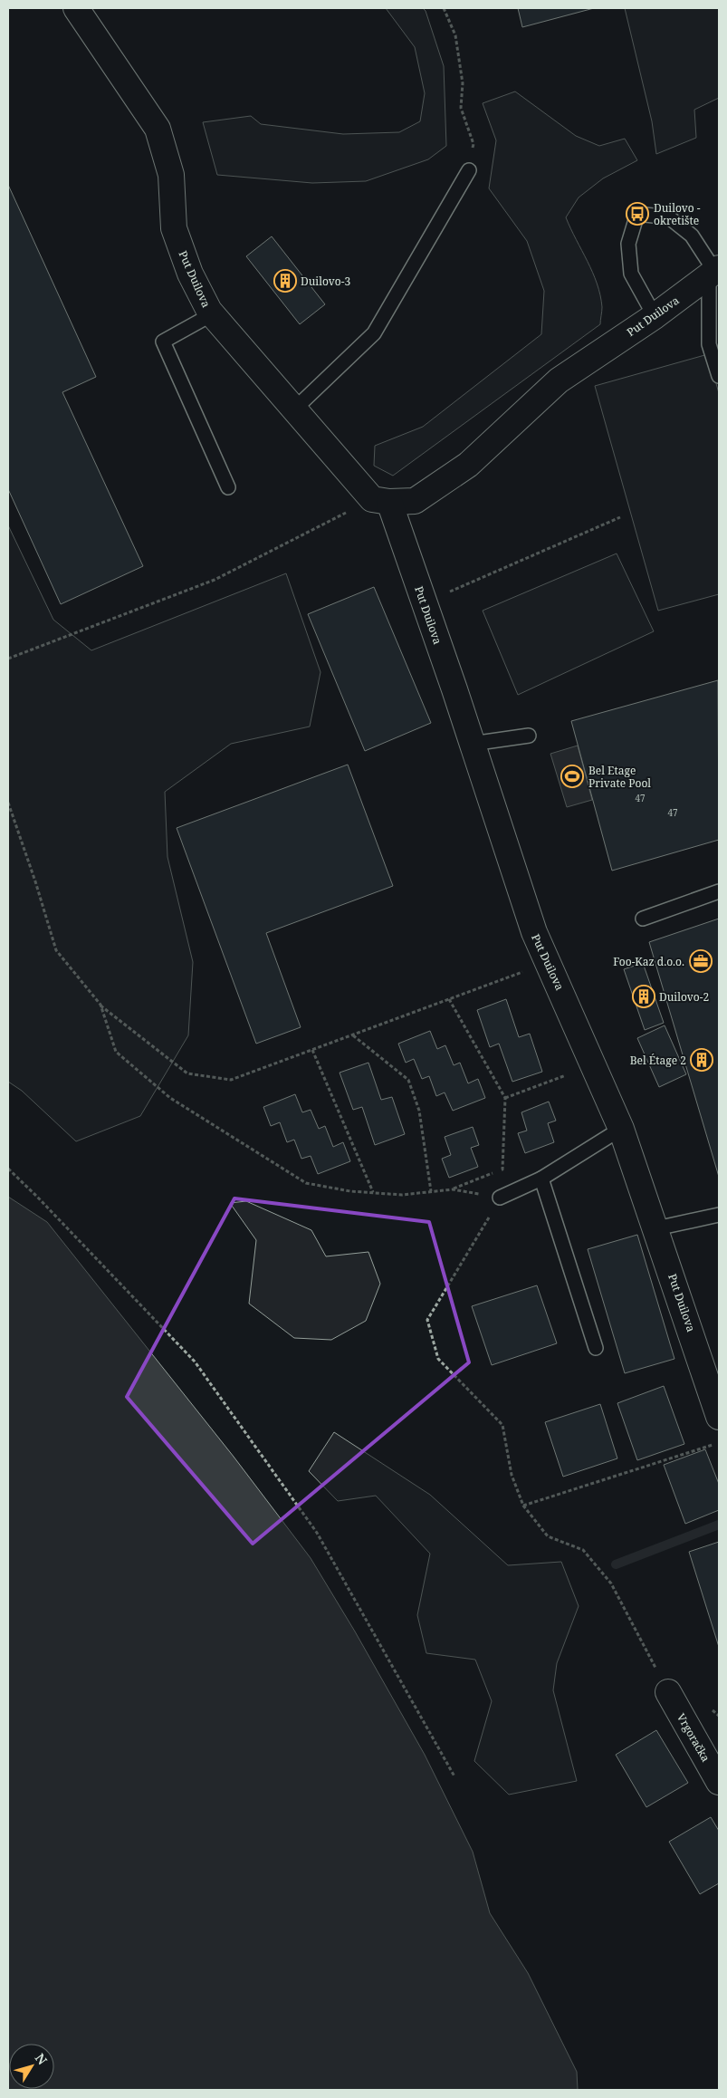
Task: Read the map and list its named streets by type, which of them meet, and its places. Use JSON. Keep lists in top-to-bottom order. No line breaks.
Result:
{"streets":{"street":["Put Duilova","Vrgoračka"]},"places":{"bus stop":["Duilovo - okretište"],"building":["Duilovo-3","Duilovo-2","Bel Étage 2"],"sports":["Bel Etage Private Pool"],"office":["Foo-Kaz d.o.o."]},"house_numbers":["47","47"],"north":"top right"}
